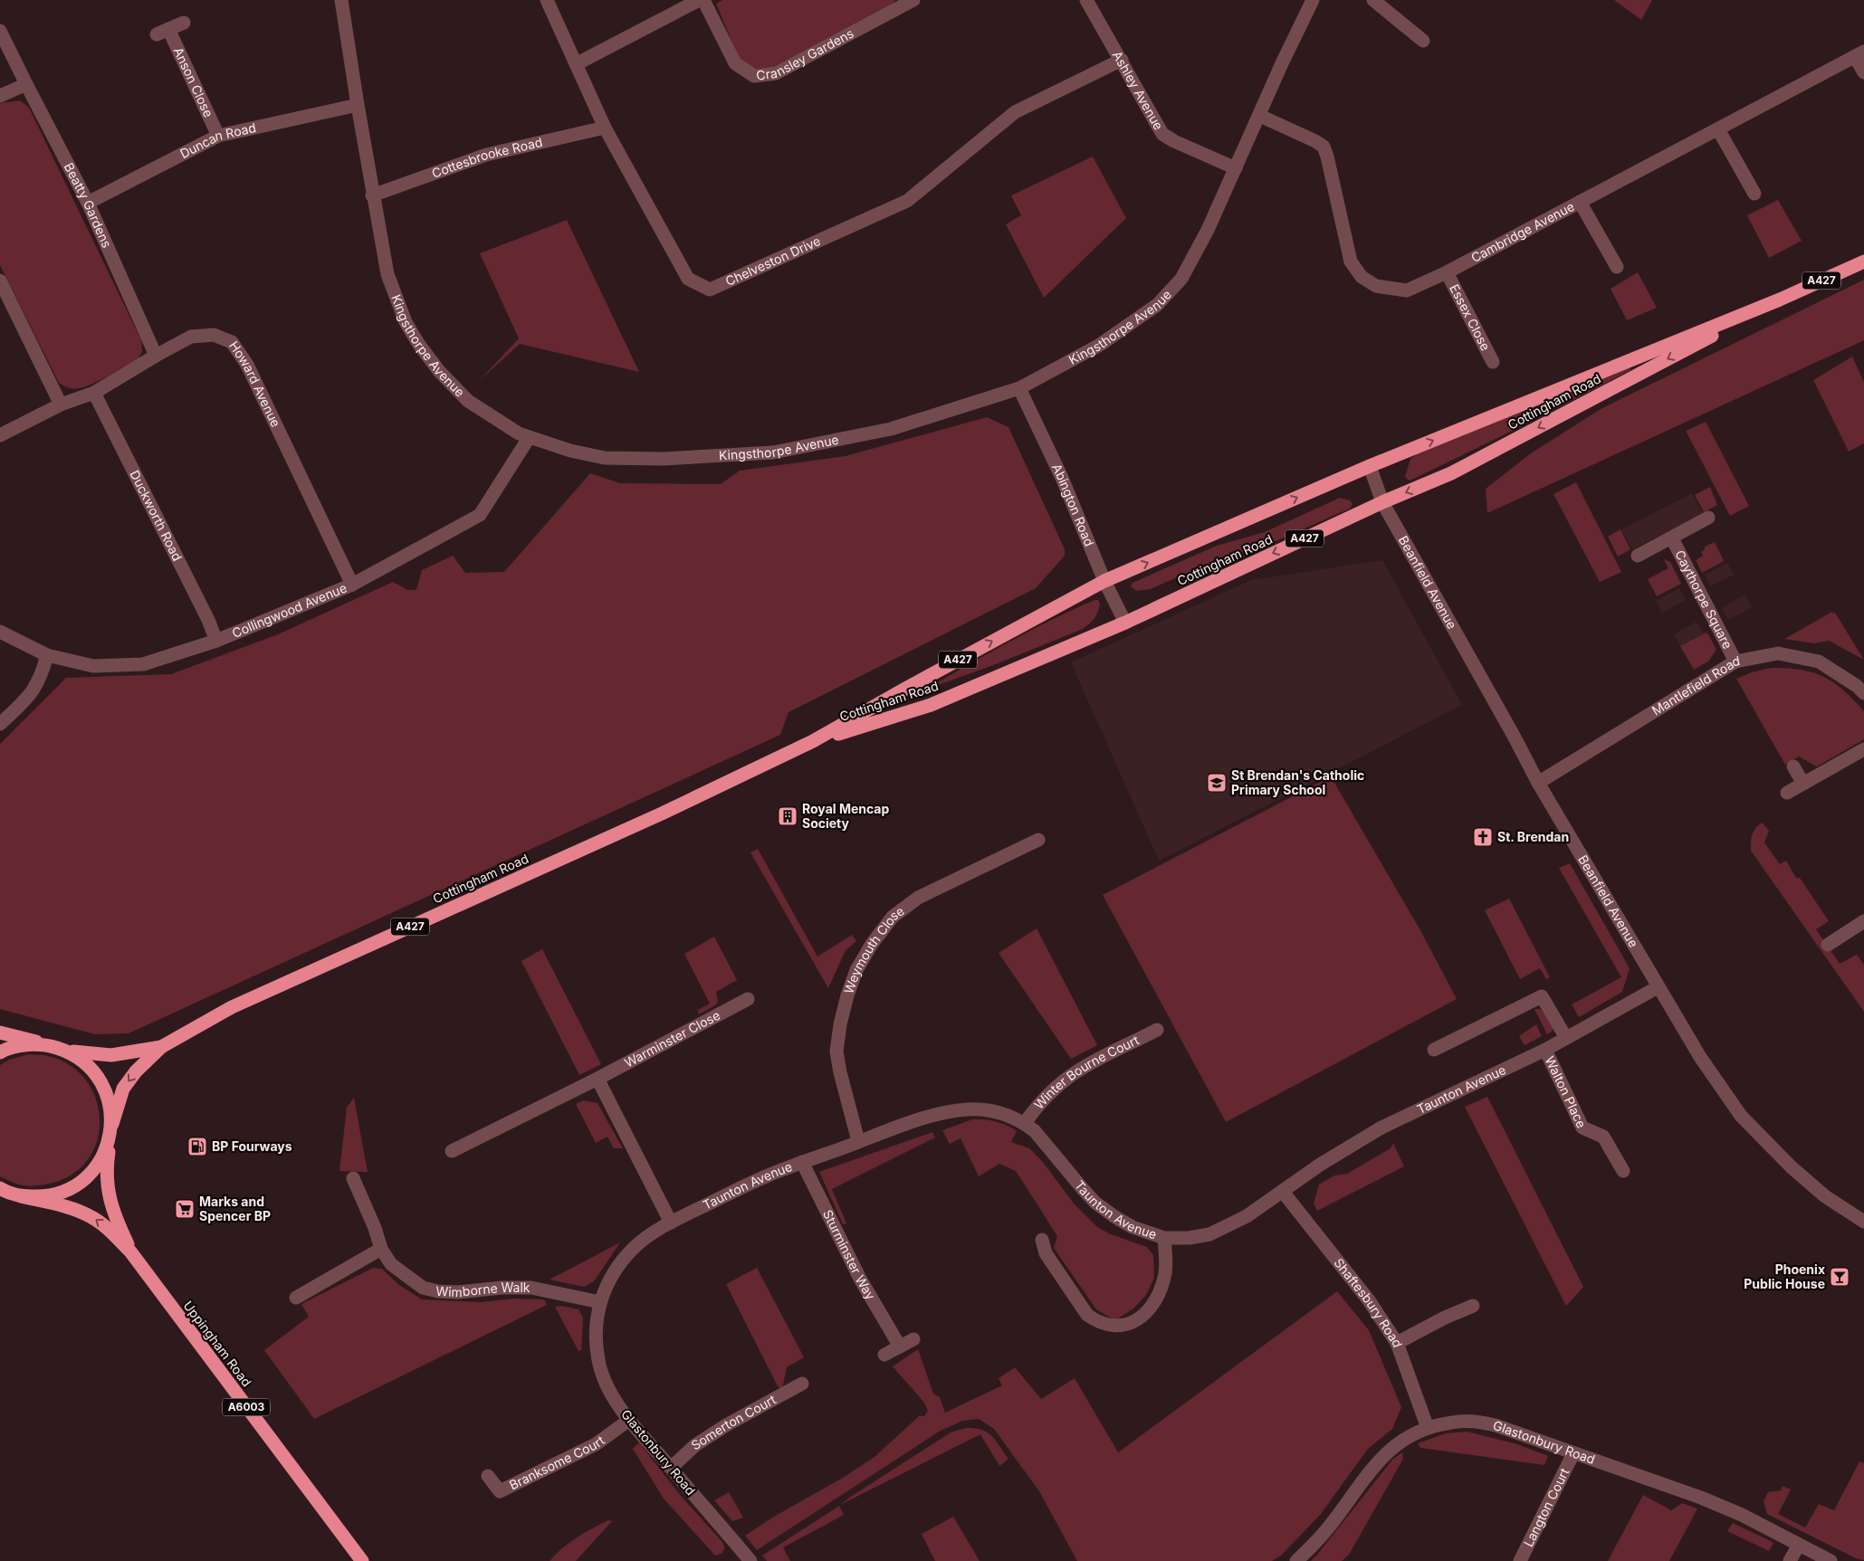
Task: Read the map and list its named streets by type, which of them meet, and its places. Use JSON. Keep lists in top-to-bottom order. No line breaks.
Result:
{"streets":{"highway":["A427","Cottingham Road","Uppingham Road","A6003"],"street":["Cransley Gardens","Anson Close","Ashley Avenue","Duncan Road","Cottesbrooke Road","Beatty Gardens","Cambridge Avenue","Chelveston Drive","Essex Close","Kingsthorpe Avenue","Howard Avenue","Abington Road","Duckworth Road","Beanfield Avenue","Caythorpe Square","Collingwood Avenue","Mantlefield Road","Weymouth Close","Warminster Close","Winter Bourne Court","Taunton Avenue","Walton Place","Sturminster Way","Wimborne Walk","Shaftesbury Road","Somerton Court","Glastonbury Road","Branksome Court","Langton Court"]},"crossings":[["Anson Close","Duncan Road"],["Ashley Avenue","Chelveston Drive"],["Ashley Avenue","Kingsthorpe Avenue"],["Duncan Road","Beatty Gardens"],["Duncan Road","Kingsthorpe Avenue"],["Cottesbrooke Road","Chelveston Drive"],["Cottesbrooke Road","Kingsthorpe Avenue"],["Beatty Gardens","Howard Avenue"],["Cambridge Avenue","Essex Close"],["Cambridge Avenue","Kingsthorpe Avenue"],["Kingsthorpe Avenue","Abington Road"],["Kingsthorpe Avenue","Collingwood Avenue"],["Howard Avenue","Duckworth Road"],["Howard Avenue","Collingwood Avenue"],["Cottingham Road","Abington Road"],["Cottingham Road","Beanfield Avenue"],["Cottingham Road","Uppingham Road"],["Duckworth Road","Collingwood Avenue"],["Beanfield Avenue","Mantlefield Road"],["Beanfield Avenue","Taunton Avenue"],["Caythorpe Square","Mantlefield Road"],["Weymouth Close","Taunton Avenue"],["Winter Bourne Court","Taunton Avenue"],["Taunton Avenue","Walton Place"],["Taunton Avenue","Sturminster Way"],["Taunton Avenue","Wimborne Walk"],["Taunton Avenue","Shaftesbury Road"],["Taunton Avenue","Glastonbury Road"],["Wimborne Walk","Glastonbury Road"],["Shaftesbury Road","Glastonbury Road"],["Somerton Court","Glastonbury Road"],["Glastonbury Road","Branksome Court"],["Glastonbury Road","Langton Court"]],"places":{"school or university":["St Brendan's Catholic Primary School"],"building":["Royal Mencap Society"],"church":["St. Brendan"],"fuel station":["BP Fourways"],"supermarket":["Marks and Spencer BP"],"bar":["Phoenix Public House"]}}
